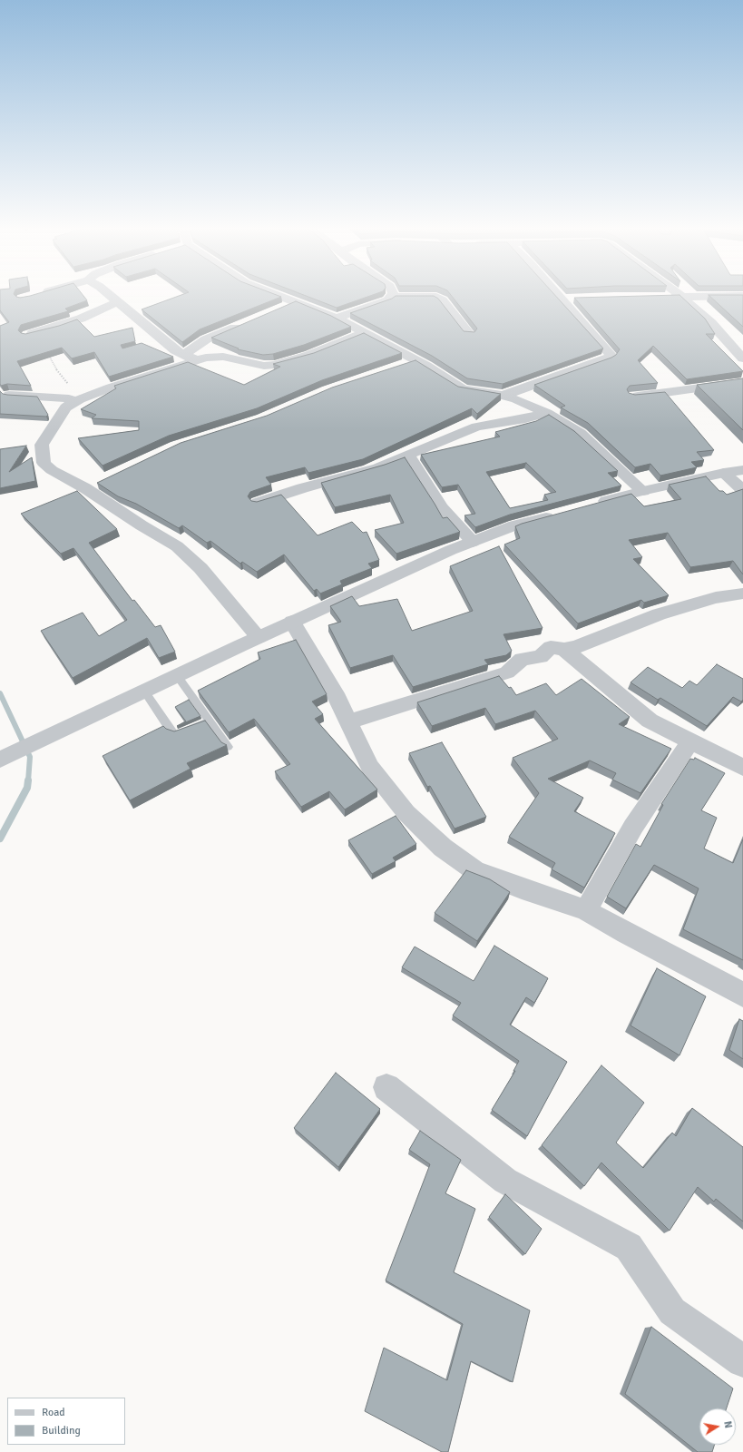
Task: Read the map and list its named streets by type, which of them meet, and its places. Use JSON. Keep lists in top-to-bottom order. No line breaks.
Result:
{"legend":["Road","Building"],"north":"right"}
